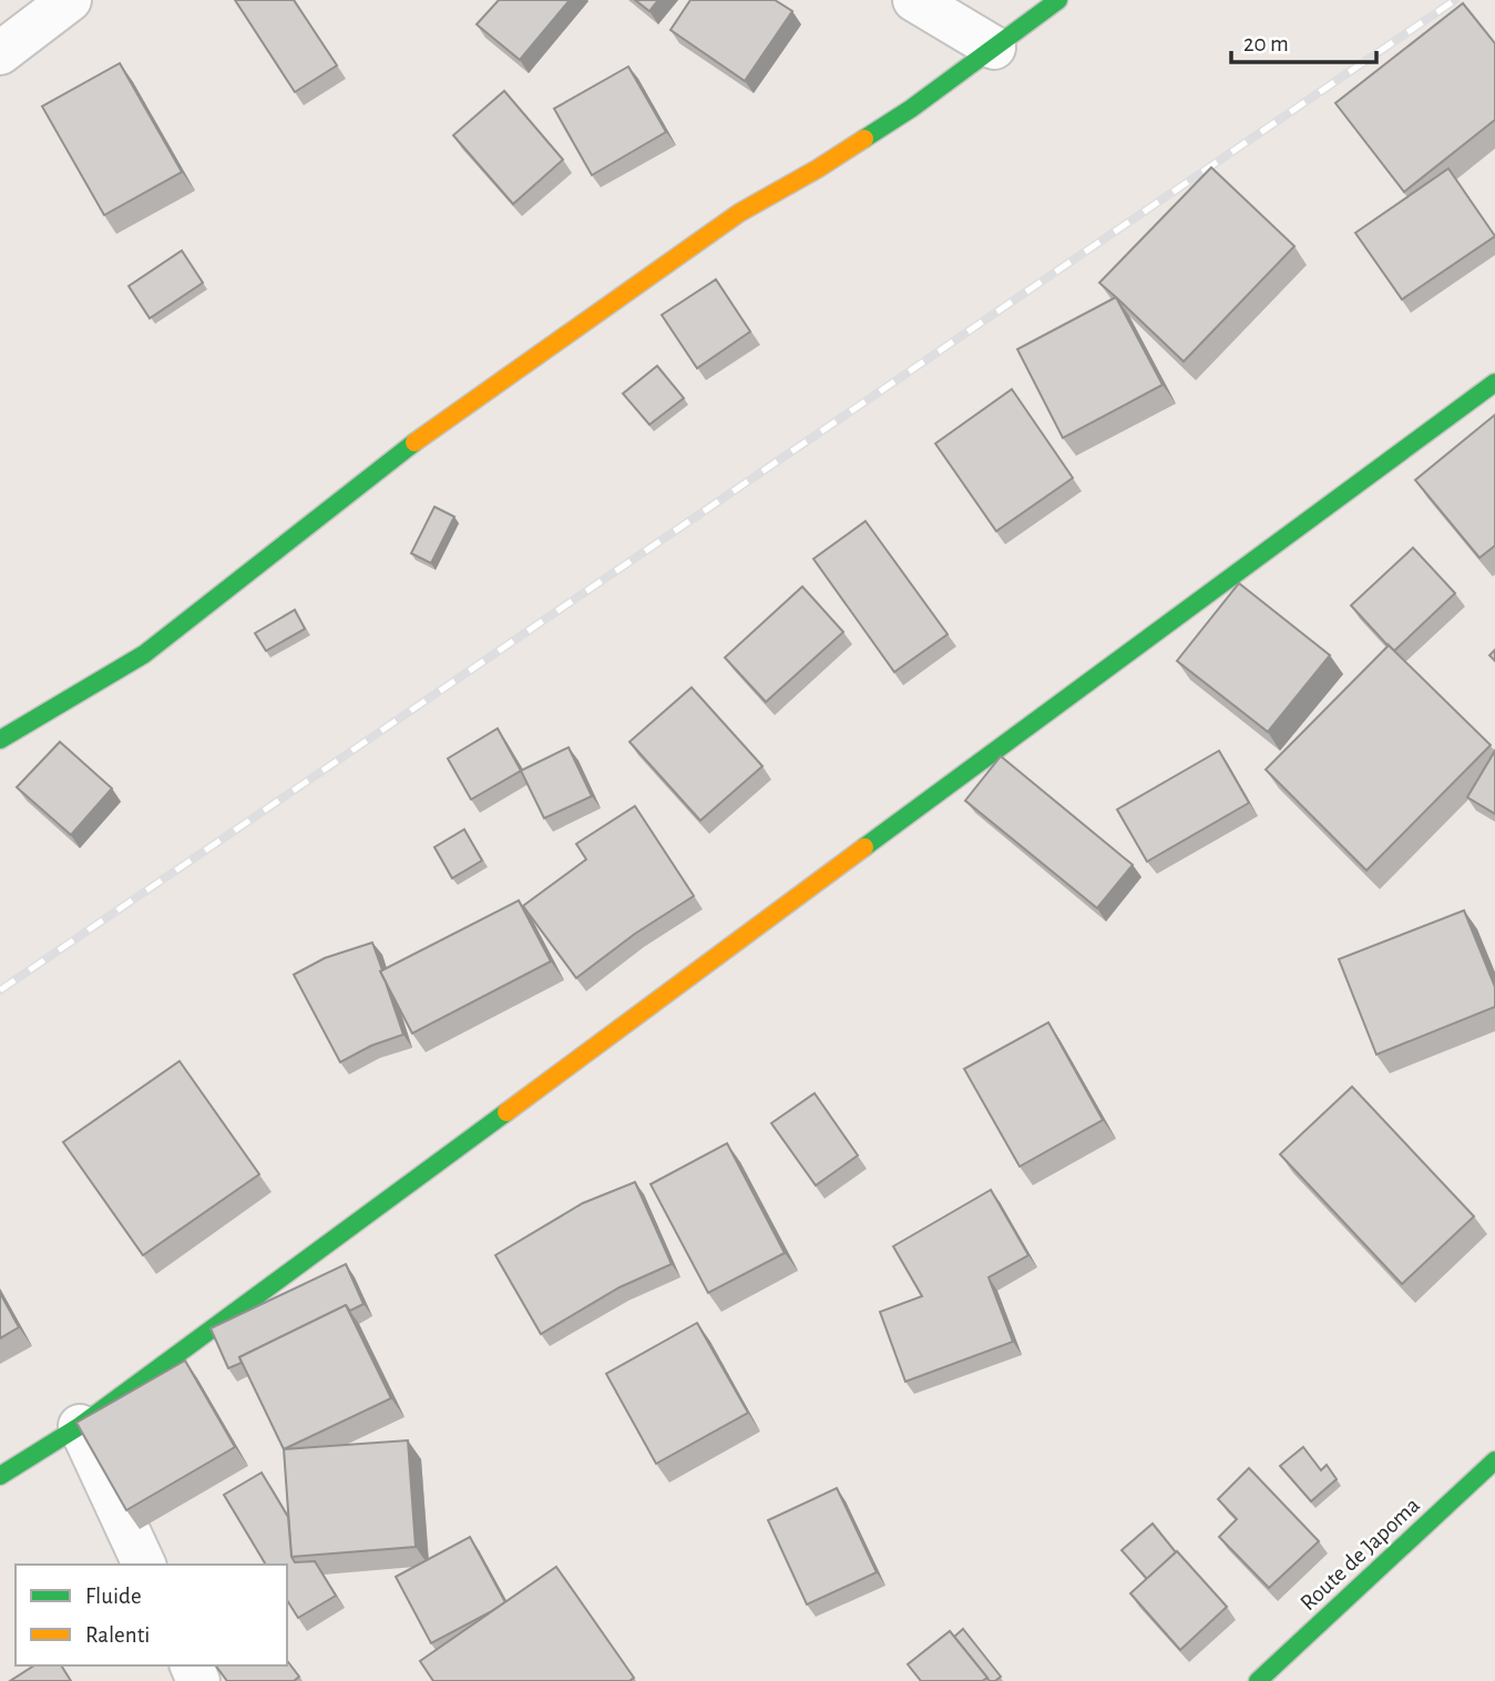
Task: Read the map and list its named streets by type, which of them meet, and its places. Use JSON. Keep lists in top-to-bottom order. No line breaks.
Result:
{"streets":{"street":["Route de Japoma"]},"legend":["Fluide","Ralenti"],"scale_bar":"20 m"}
